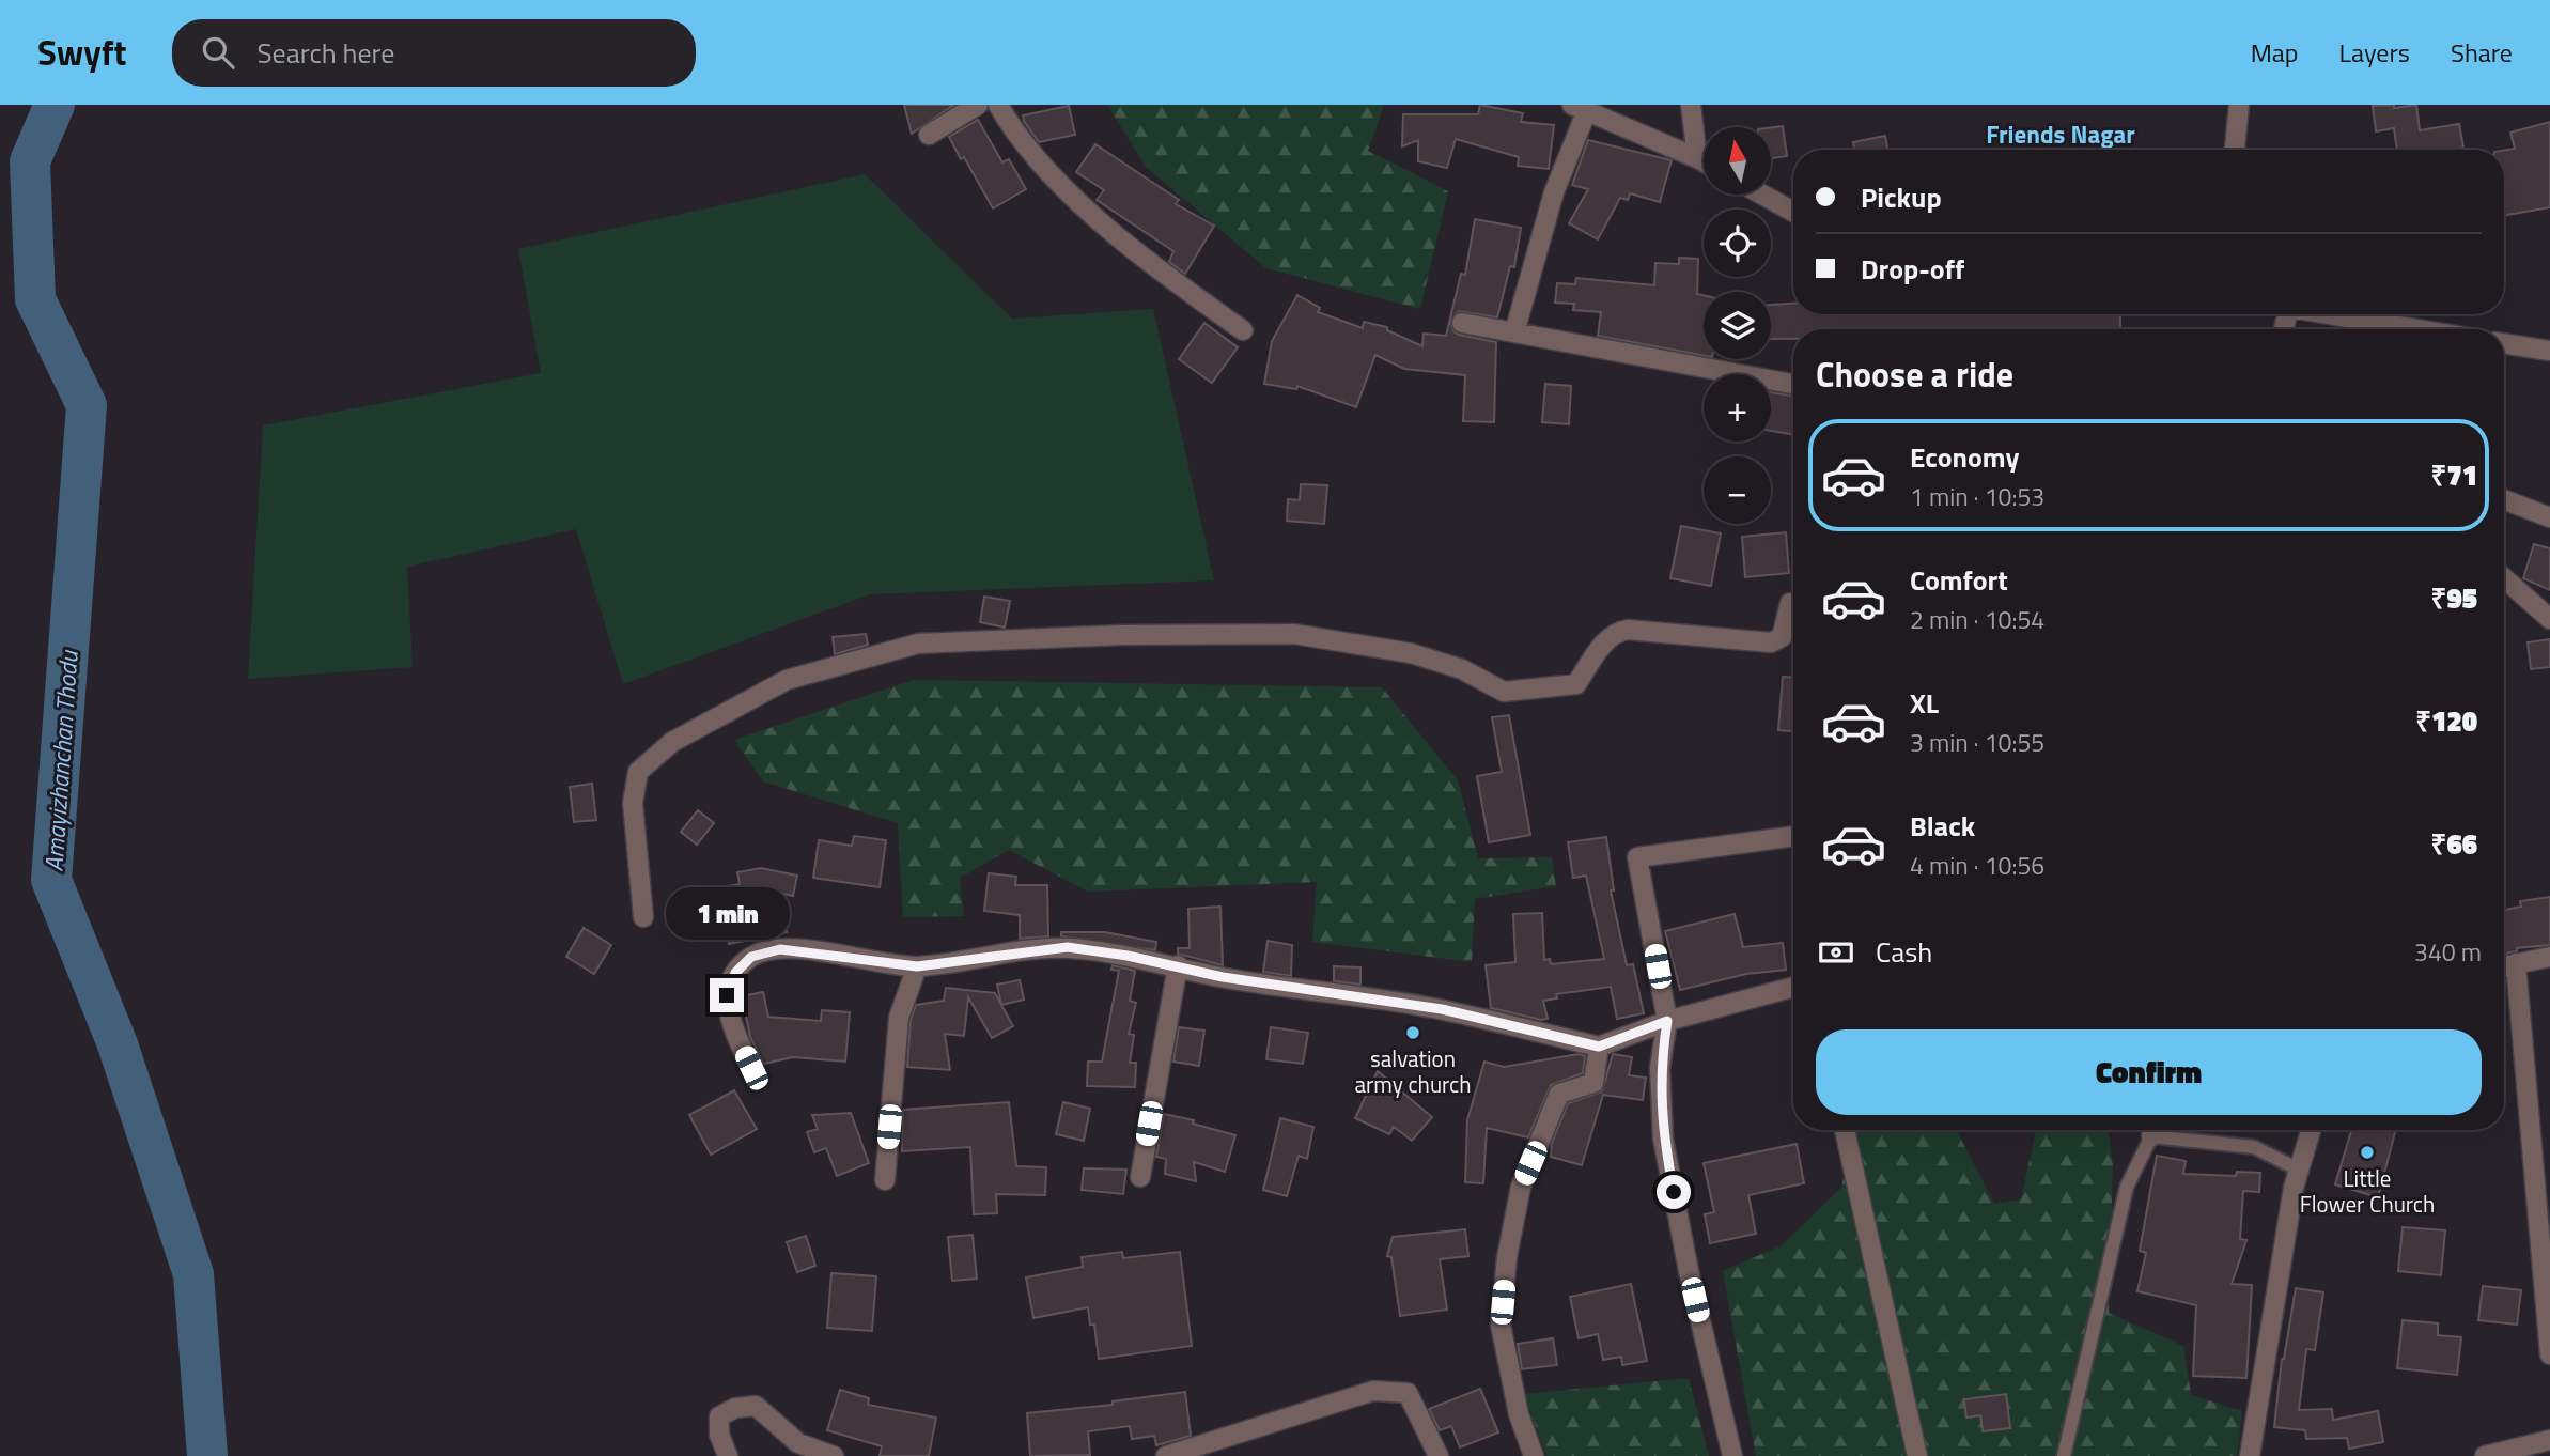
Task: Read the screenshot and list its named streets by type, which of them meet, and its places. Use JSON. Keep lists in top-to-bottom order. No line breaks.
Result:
{"districts":["Friends Nagar"],"water":["Amayizhanchan Thodu"],"places":["salvation army church","Little Flower Church"],"north":"top","page":{"header":"Swyft","search":"Search here","nav":["Map","Layers","Share"],"map_buttons":["+","−"],"banner":["Pickup","Drop-off"],"heading":"Choose a ride","list":[{"name":"Economy","note":"1 min · 10:53","value":"₹71"},{"name":"Comfort","note":"2 min · 10:54","value":"₹95"},{"name":"XL","note":"3 min · 10:55","value":"₹120"},{"name":"Black","note":"4 min · 10:56","value":"₹66"}],"bubble":"1 min","pay":["Cash","340 m"],"buttons":"Confirm"}}
